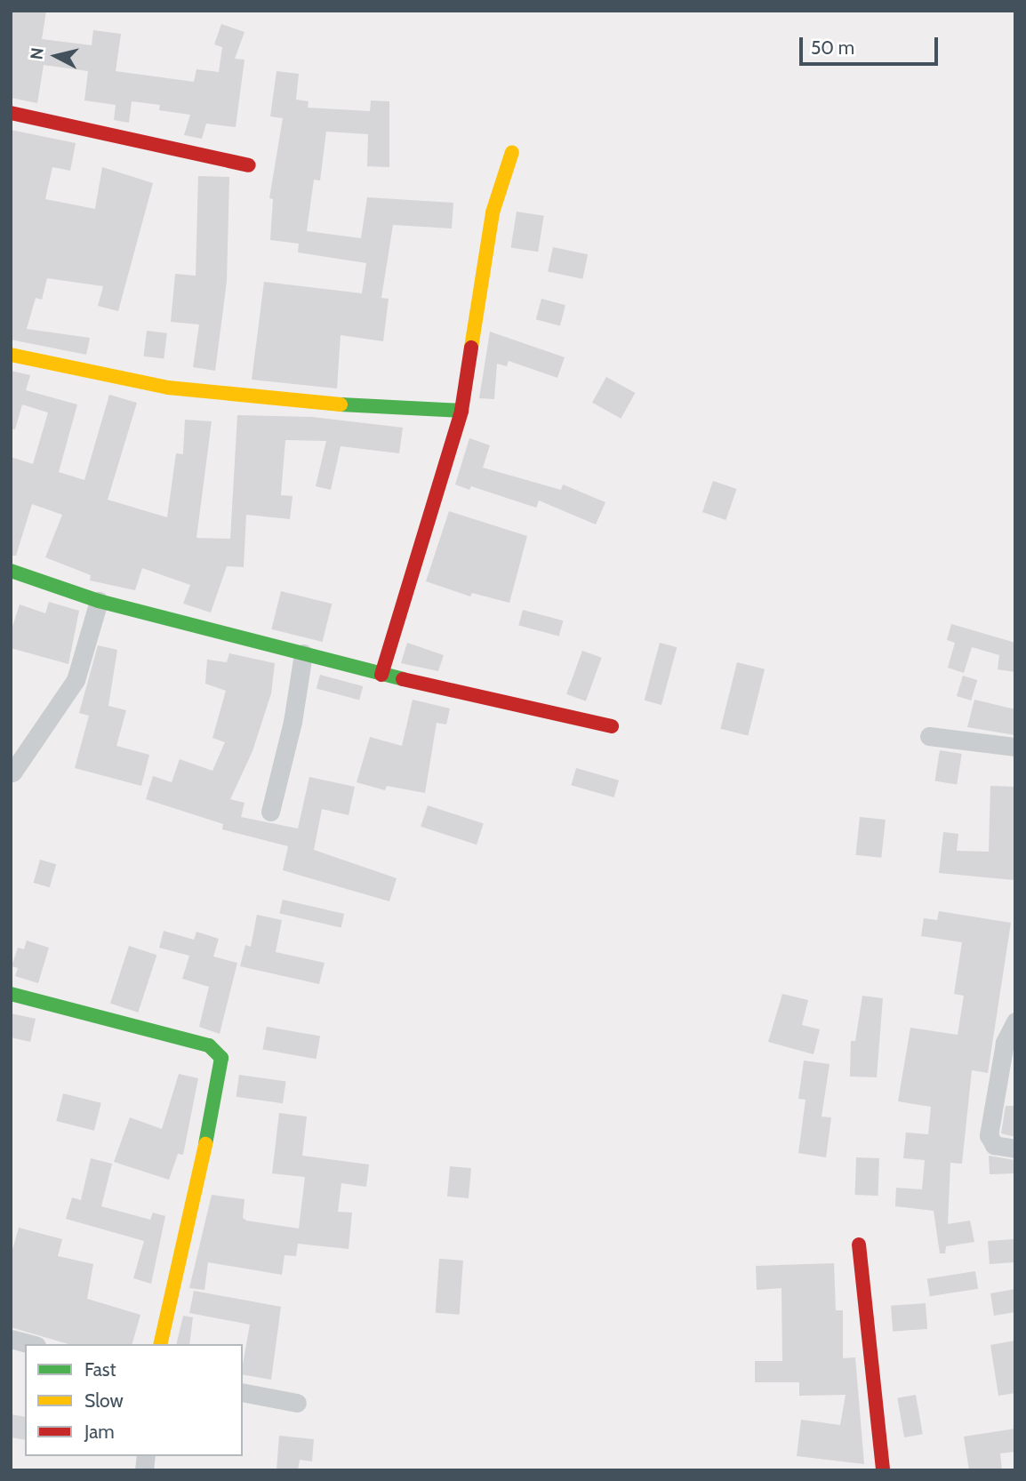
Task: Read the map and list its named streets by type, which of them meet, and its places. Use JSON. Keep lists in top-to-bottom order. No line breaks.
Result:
{"legend":["Fast","Slow","Jam"],"scale_bar":"50 m","north":"left"}
